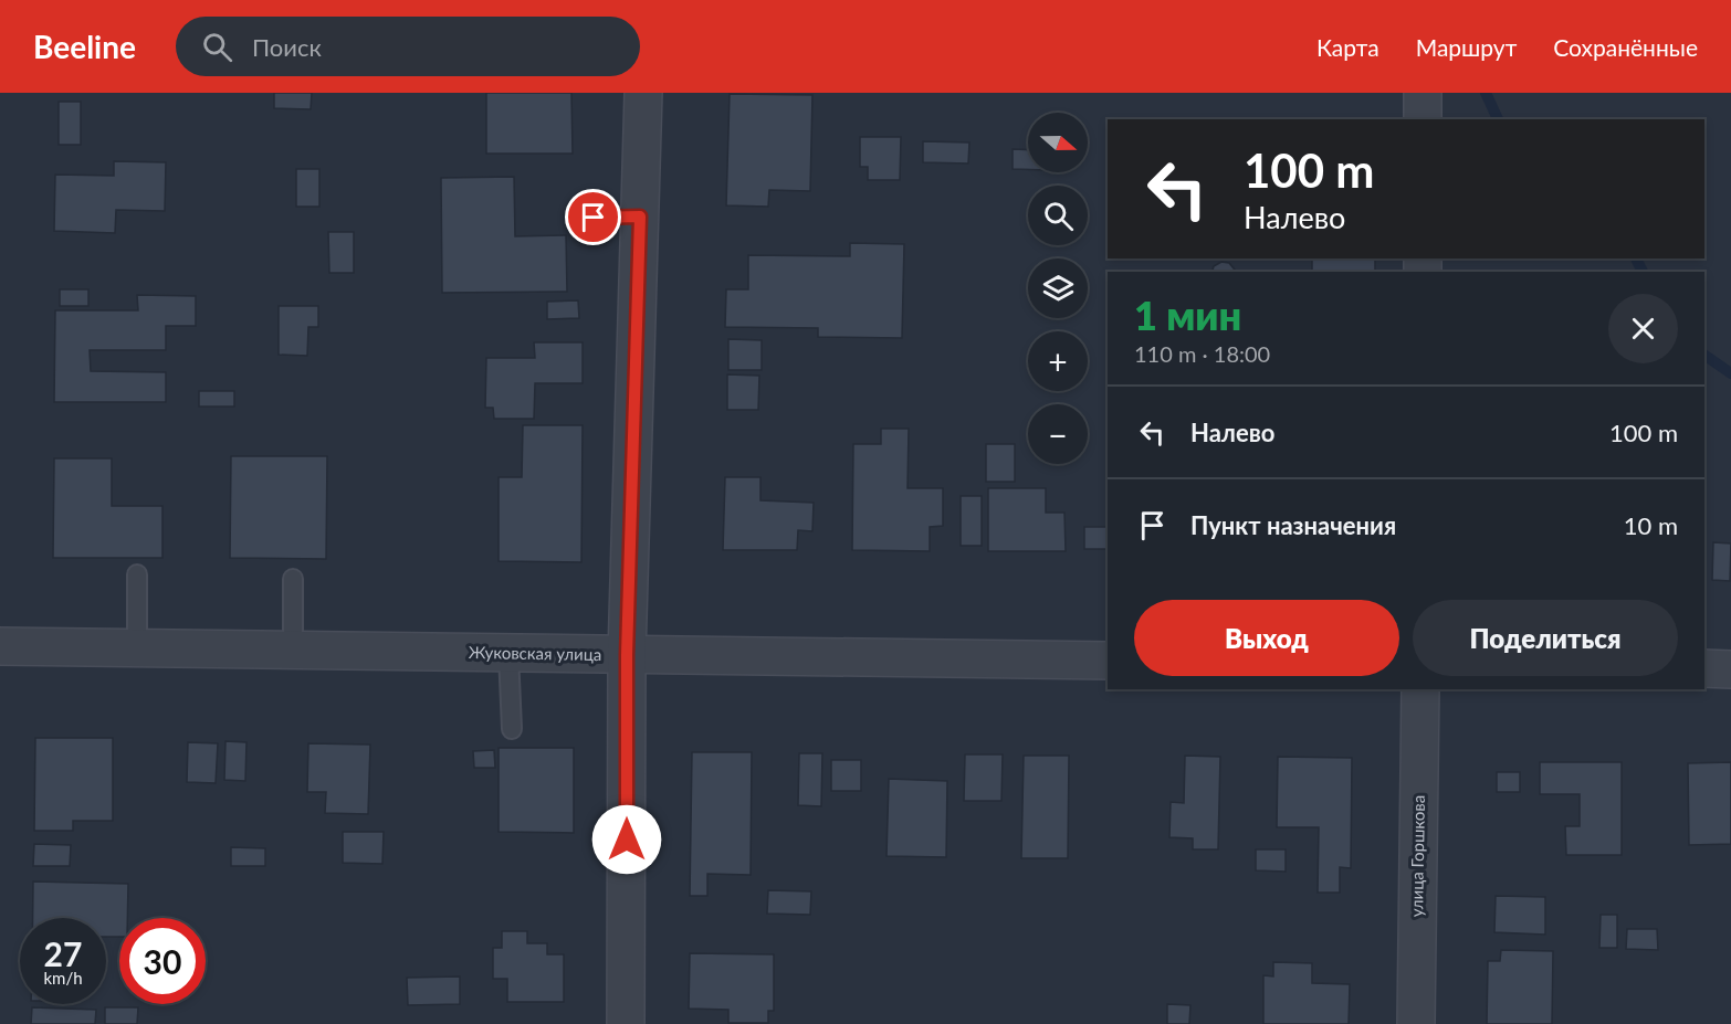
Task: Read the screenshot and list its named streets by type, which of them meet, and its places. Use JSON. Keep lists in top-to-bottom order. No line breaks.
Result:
{"streets":{"street":["Жуковская улица","улица Горшкова"]},"north":"right","page":{"header":"Beeline","search":"Поиск","nav":["Карта","Маршрут","Сохранённые"],"map_buttons":["+","−"],"turn":["100 m","Налево"],"heading":["1 мин","110 m · 18:00"],"list":[{"name":"Налево","value":"100 m"},{"name":"Пункт назначения","value":"10 m"}],"buttons":["Выход","Поделиться"],"speed":"27 km/h","limit":"30"}}
